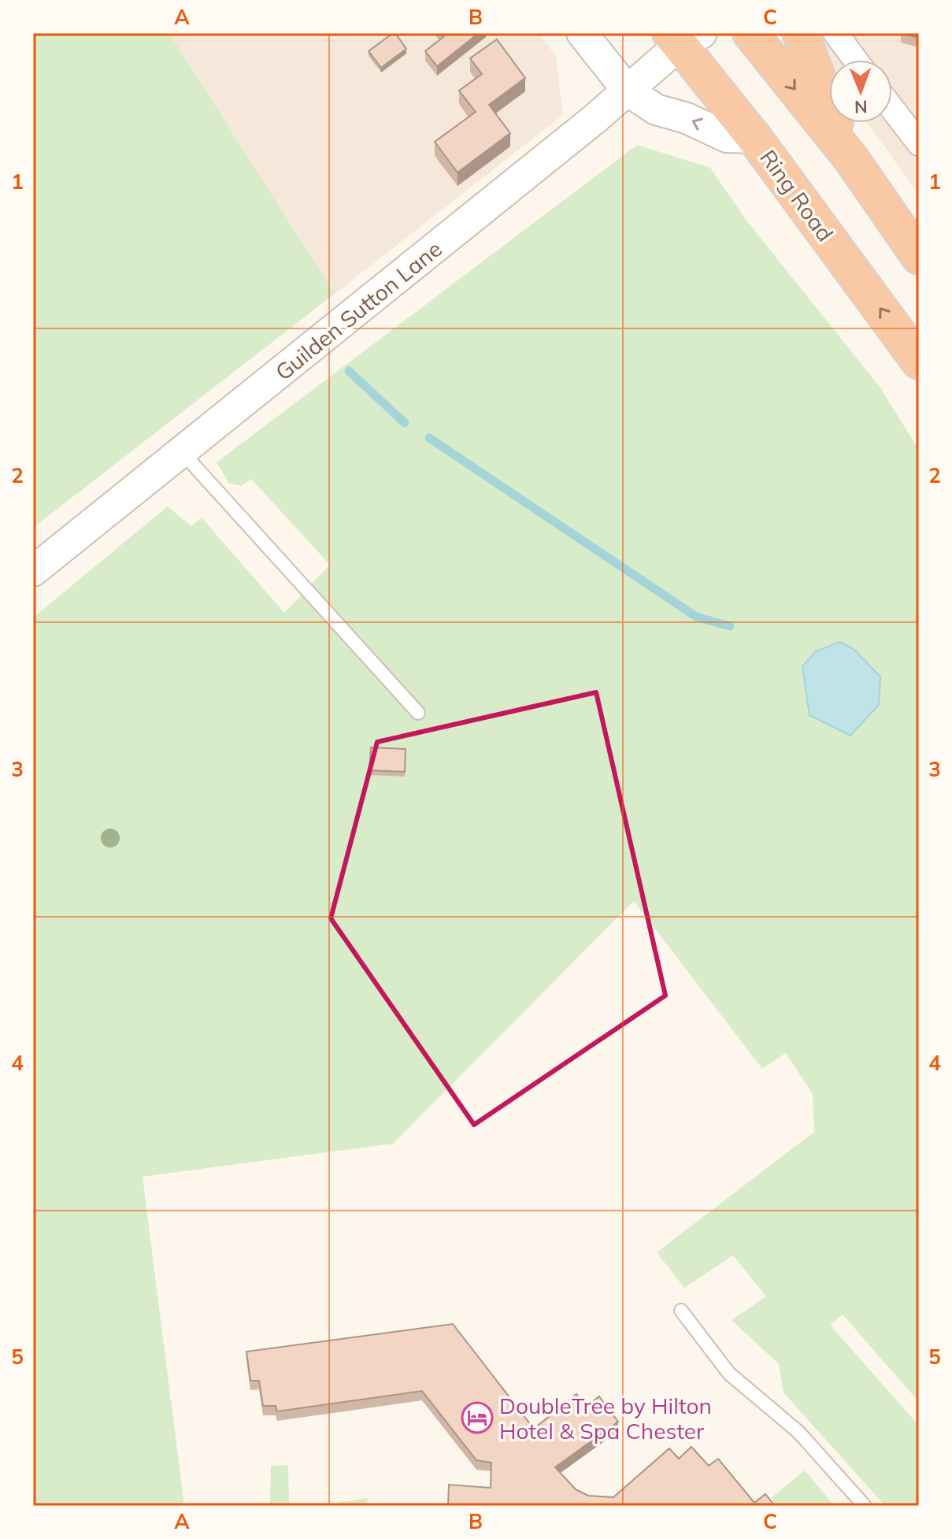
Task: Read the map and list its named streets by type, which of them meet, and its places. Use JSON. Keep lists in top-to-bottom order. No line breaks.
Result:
{"streets":{"highway":["Ring Road"],"street":["Guilden Sutton Lane"]},"crossings":[["Ring Road","Guilden Sutton Lane"]],"places":{"hotel":["DoubleTree by Hilton Hotel & Spa Chester"]},"north":"bottom","grid":{"columns":["A","B","C"],"rows":["1","2","3","4","5"]}}
